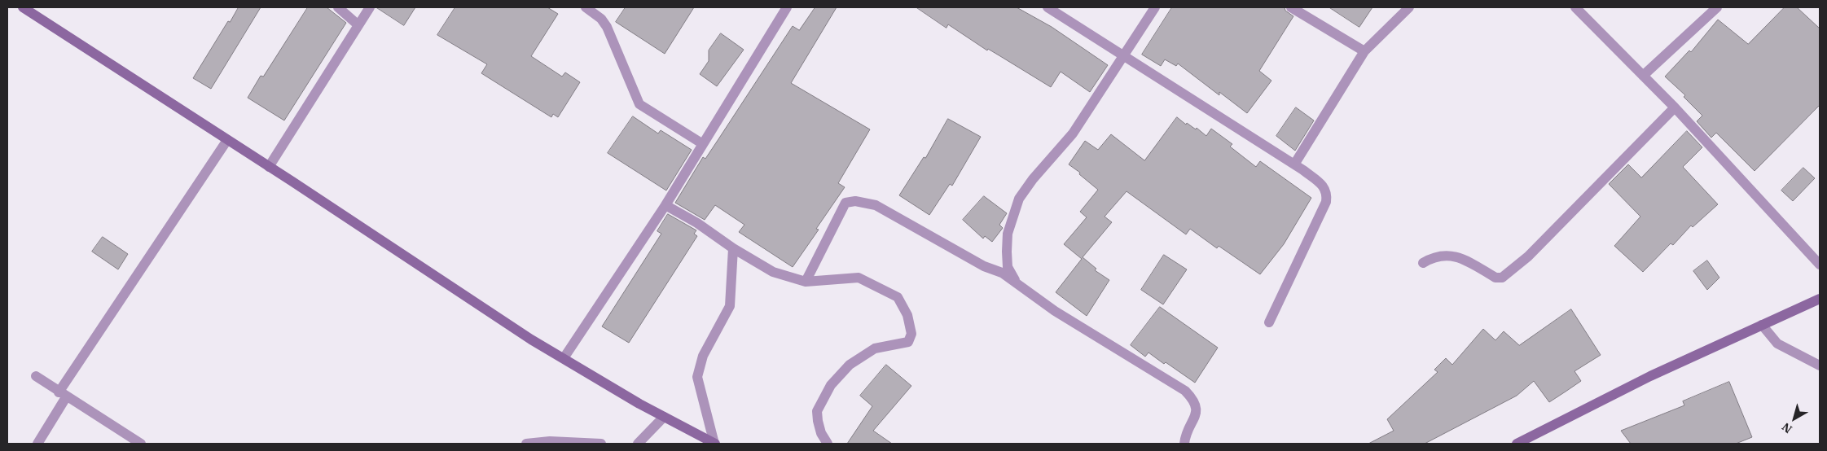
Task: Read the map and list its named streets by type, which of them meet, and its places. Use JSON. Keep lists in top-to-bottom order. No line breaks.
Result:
{"north":"bottom left"}
